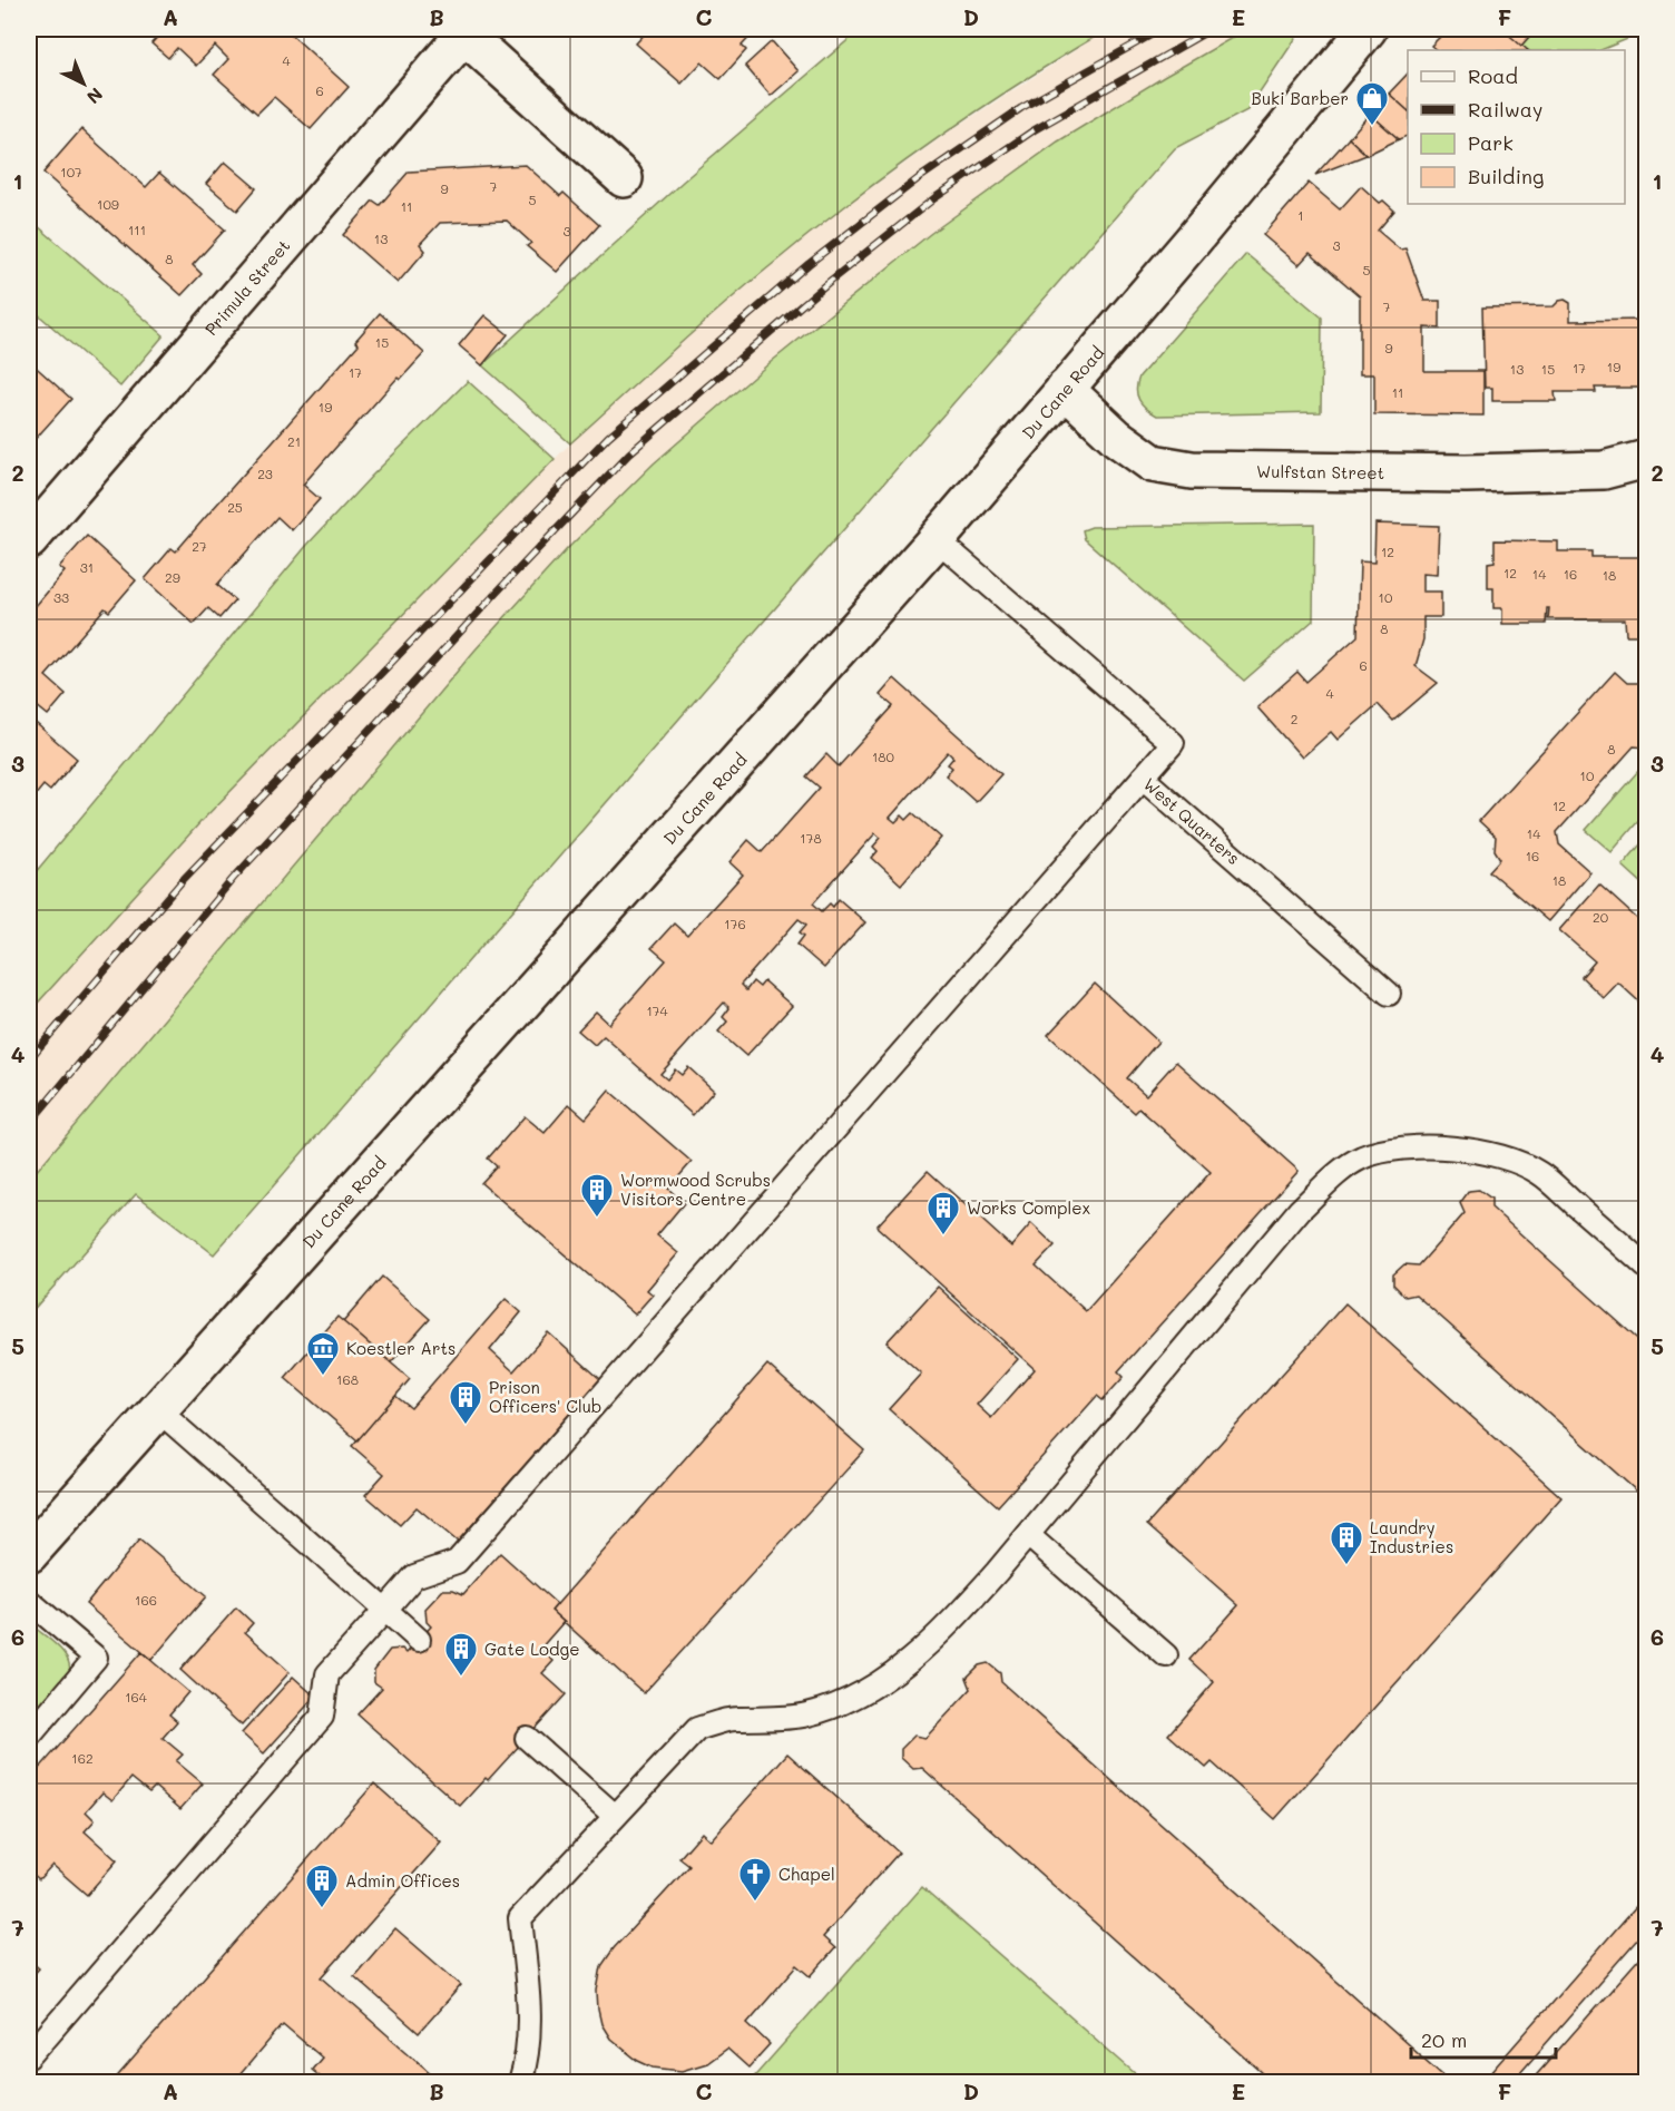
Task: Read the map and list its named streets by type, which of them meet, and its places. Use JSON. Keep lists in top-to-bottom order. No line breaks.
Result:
{"streets":{"street":["Primula Street","Du Cane Road","Wulfstan Street"],"lane":["West Quarters"]},"crossings":[["Du Cane Road","Wulfstan Street"],["Du Cane Road","West Quarters"]],"places":{"shop":["Buki Barber"],"building":["Wormwood Scrubs Visitors Centre","Works Complex","Prison Officers' Club","Laundry Industries","Gate Lodge","Admin Offices"],"museum":["Koestler Arts"],"church":["Chapel"]},"house_numbers":["4","6","107","7","9","5","109","11","1","111","3","13","3","8","5","7","15","9","19","17","13","15","17","11","19","21","23","25","27","12","31","12","14","16","18","29","33","10","8","6","4","2","8","180","10","12","14","178","16","18","20","176","174","168","166","164","162"],"legend":["Road","Railway","Park","Building"],"scale_bar":"20 m","north":"bottom right","grid":{"columns":["A","B","C","D","E","F"],"rows":["1","2","3","4","5","6","7"]}}
